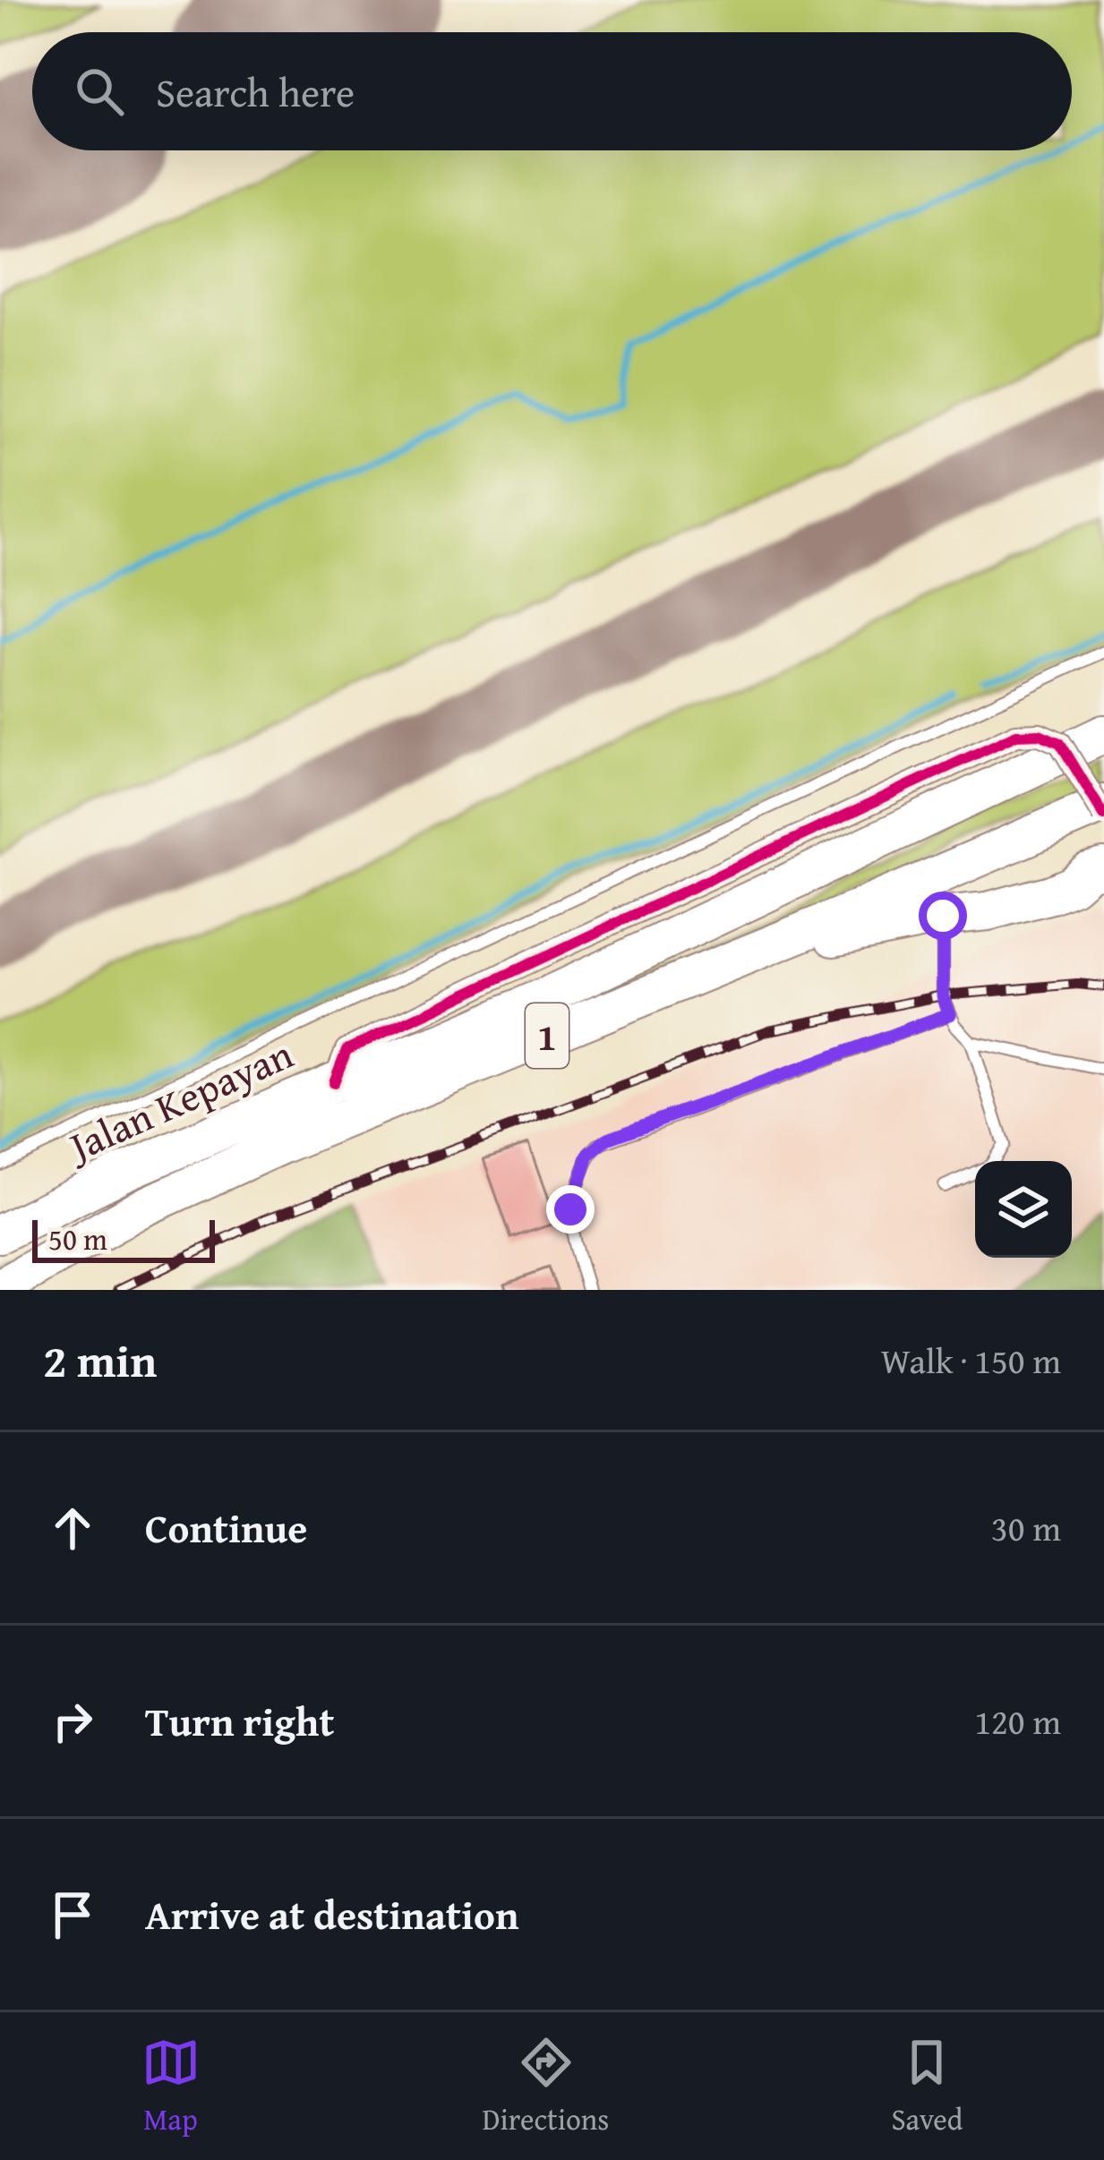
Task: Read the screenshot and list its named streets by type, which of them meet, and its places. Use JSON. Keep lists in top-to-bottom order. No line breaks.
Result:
{"streets":{"highway":["1","Jalan Kepayan"]},"scale_bar":"50 m","page":{"search":"Search here","scale":"50 m","heading":["2 min","Walk · 150 m"],"list":[["Continue","30 m"],["Turn right","120 m"],"Arrive at destination"],"nav":["Map","Directions","Saved"]}}
